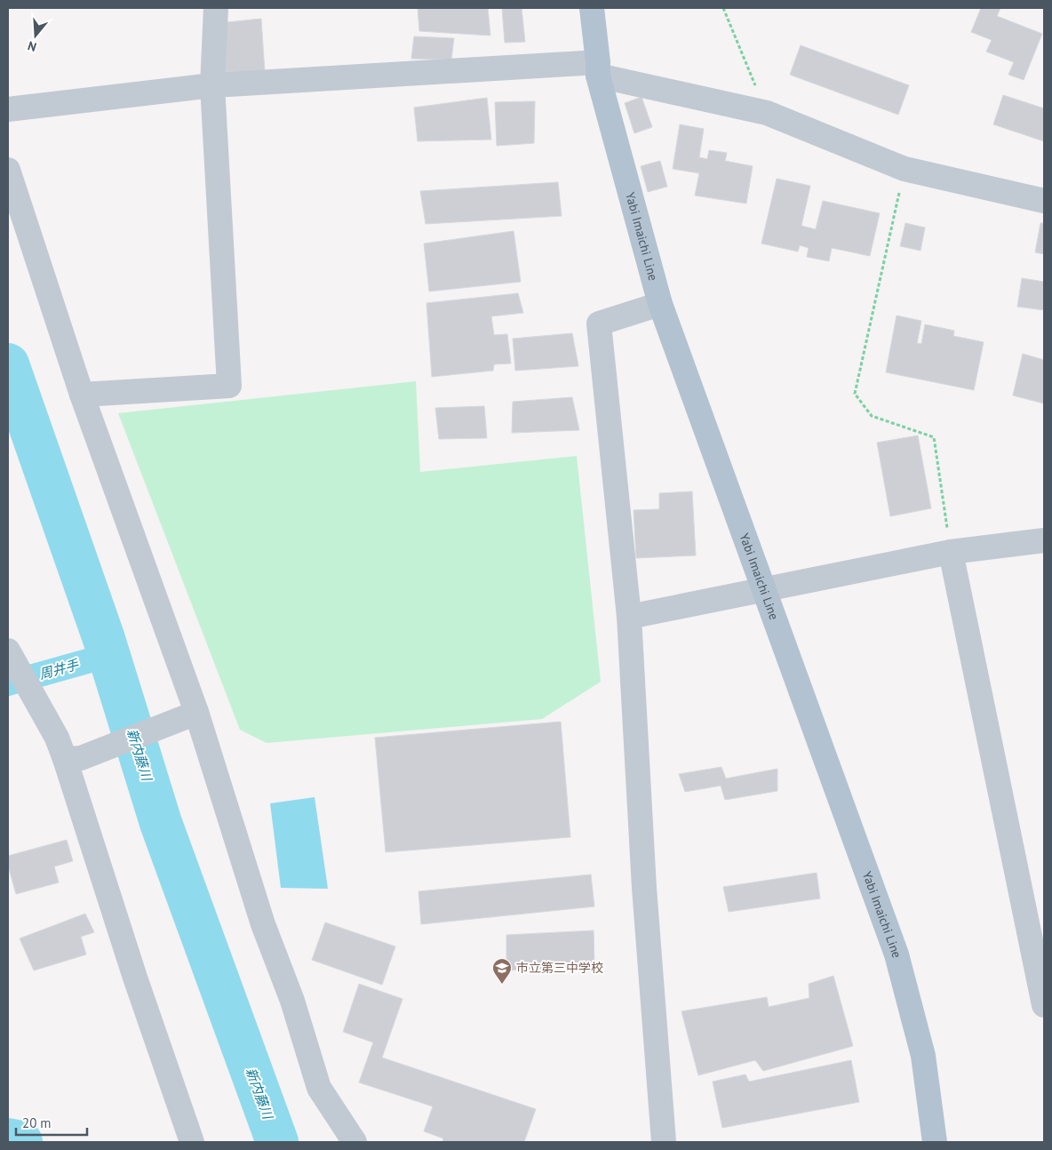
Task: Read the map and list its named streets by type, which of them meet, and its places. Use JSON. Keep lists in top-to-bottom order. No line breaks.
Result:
{"streets":{"main road":["Yabi Imaichi Line"]},"water":["周井手","新内藤川"],"places":{"school or university":["市立第三中学校"]},"scale_bar":"20 m","north":"bottom"}
